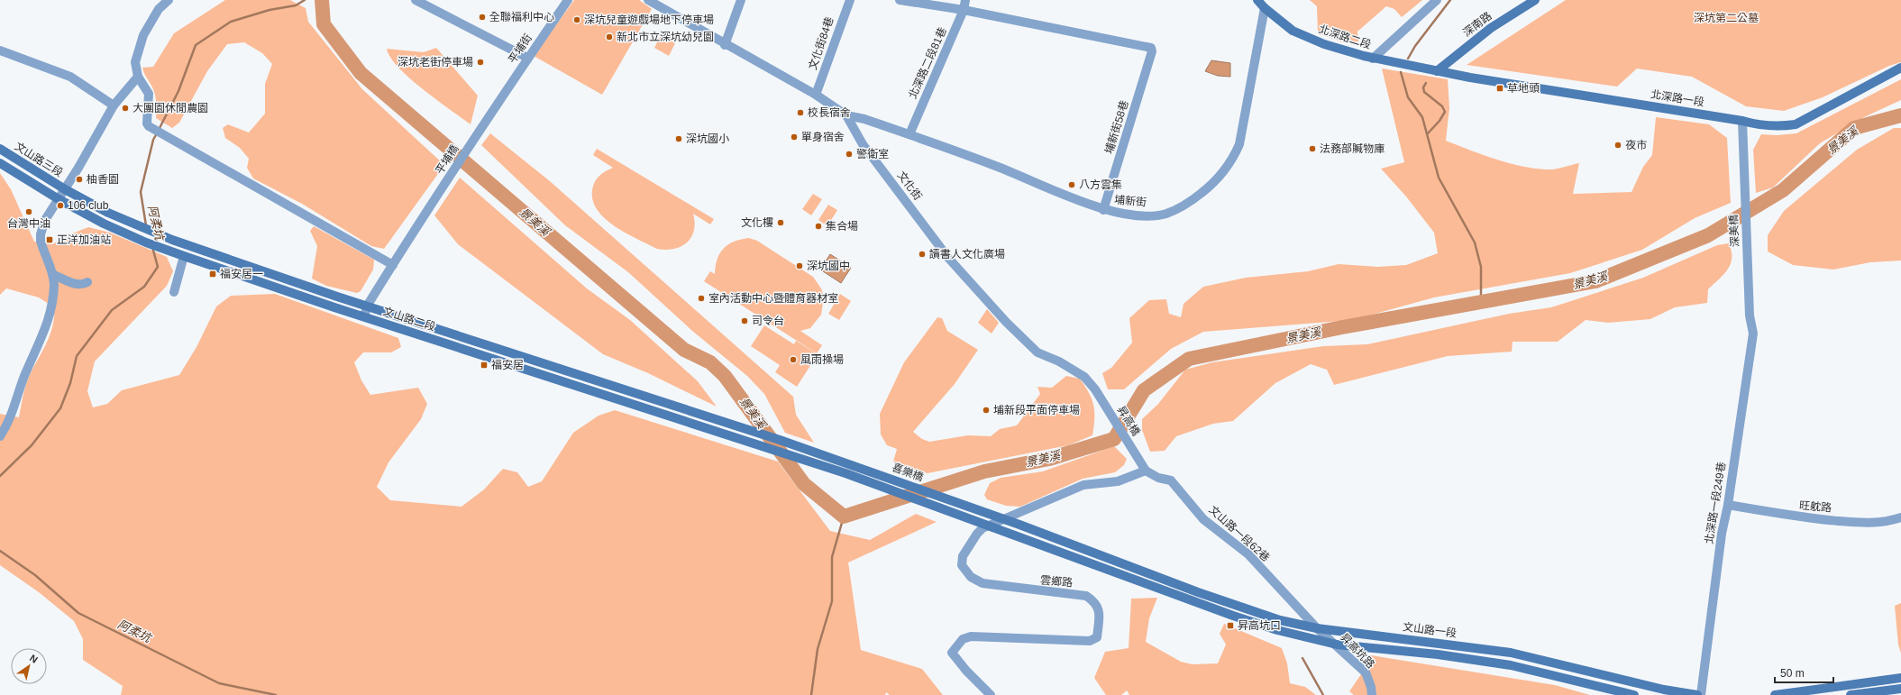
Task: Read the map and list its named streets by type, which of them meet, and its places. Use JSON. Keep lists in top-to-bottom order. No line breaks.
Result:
{"streets":{"main road":["深南路","北深路二段","北深路一段","文山路三段","文山路二段","喜樂橋","文山路一段"],"street":["文化街84巷","平埔街","北深路二段81巷","埔新街58巷","平埔橋","文化街","埔新街","深美橋","昇高橋","北深路一段249巷","旺躭路","文山路一段62巷","雲鄉路","昇高坑路"]},"crossings":[["深南路","北深路二段"],["深南路","北深路一段"],["北深路二段","北深路一段"],["北深路二段","埔新街"],["文化街84巷","文化街"],["平埔街","平埔橋"],["北深路二段81巷","埔新街58巷"],["北深路二段81巷","埔新街"],["北深路一段","深美橋"],["埔新街58巷","埔新街"],["文山路三段","文山路二段"],["文化街","埔新街"],["文化街","昇高橋"],["深美橋","北深路一段249巷"],["文山路二段","喜樂橋"],["昇高橋","文山路一段62巷"],["昇高橋","雲鄉路"],["喜樂橋","文山路一段"],["喜樂橋","昇高坑路"],["北深路一段249巷","旺躭路"],["文山路一段62巷","雲鄉路"],["文山路一段62巷","文山路一段"],["文山路一段62巷","昇高坑路"],["文山路一段","昇高坑路"]],"water":["景美溪","阿柔坑"],"parks":["深坑第二公墓"],"places":{"other":["全聯福利中心","深坑兒童遊戲場地下停車場","新北市立深坑幼兒園","深坑老街停車場","大團園休閒農園","校長宿舍","單身宿舍","深坑國小","夜市","法務部贓物庫","警衛室","柚香園","八方雲集","106 club","台灣中油","文化樓","集合場","讀書人文化廣場","深坑國中","室內活動中心暨體育器材室","司令台","風雨操場","埔新段平面停車場"],"transit":["草地頭","正洋加油站","福安居一","福安居","昇高坑口"]},"scale_bar":"50 m","north":"top right"}
